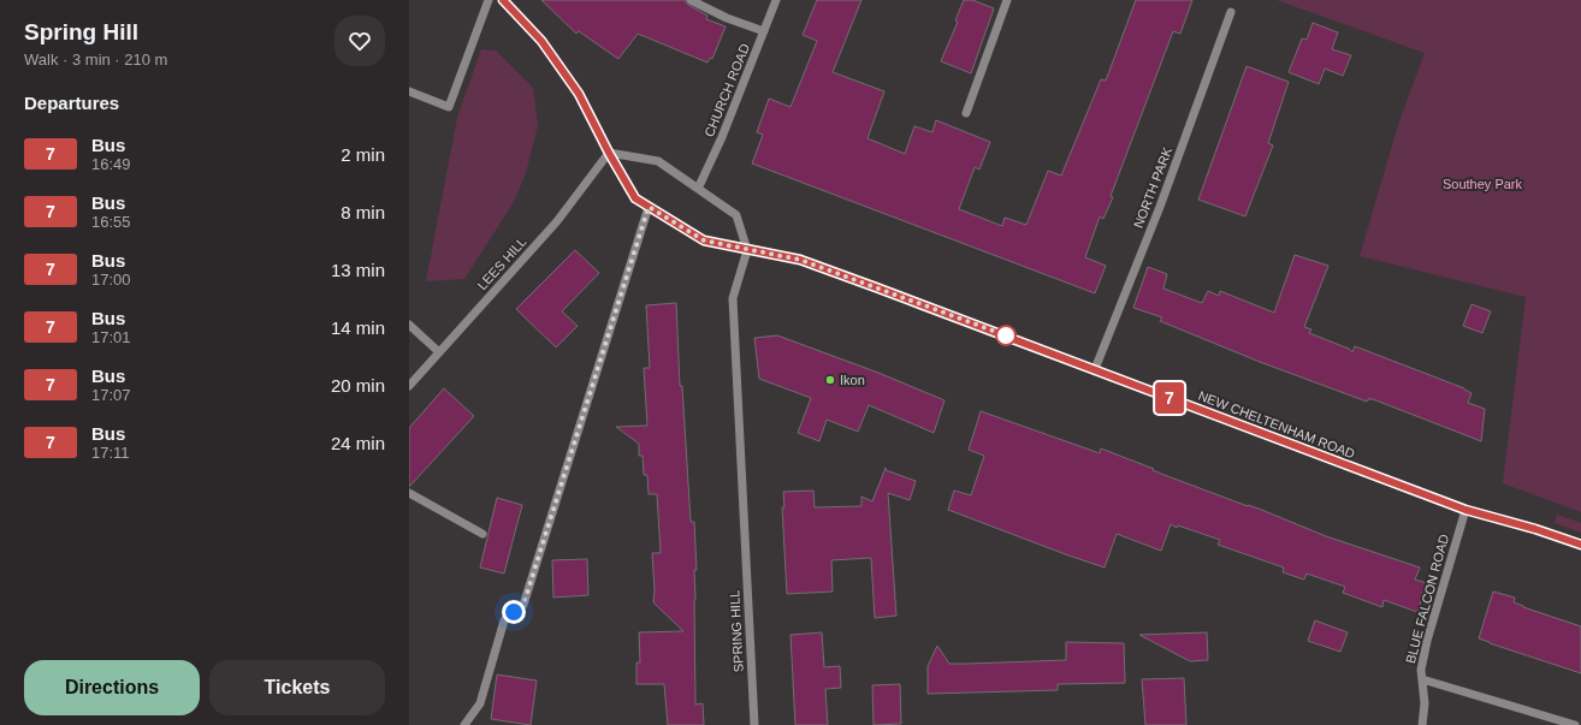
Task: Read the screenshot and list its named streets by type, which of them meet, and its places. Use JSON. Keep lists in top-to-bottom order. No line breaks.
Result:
{"streets":{"street":["CHURCH ROAD","NORTH PARK","LEES HILL","NEW CHELTENHAM ROAD","BLUE FALCON ROAD","SPRING HILL"]},"crossings":[["NORTH PARK","NEW CHELTENHAM ROAD"],["LEES HILL","NEW CHELTENHAM ROAD"],["NEW CHELTENHAM ROAD","BLUE FALCON ROAD"],["NEW CHELTENHAM ROAD","SPRING HILL"]],"parks":["Southey Park"],"places":["Ikon"],"lines":["bus line 7"],"page":{"heading":[["Spring Hill","Walk · 3 min · 210 m"],"Departures"],"on_map":"7","list":[{"mark":"7","name":"Bus","note":"16:49","value":"2 min"},{"mark":"7","name":"Bus","note":"16:55","value":"8 min"},{"mark":"7","name":"Bus","note":"17:00","value":"13 min"},{"mark":"7","name":"Bus","note":"17:01","value":"14 min"},{"mark":"7","name":"Bus","note":"17:07","value":"20 min"},{"mark":"7","name":"Bus","note":"17:11","value":"24 min"}],"buttons":["Directions","Tickets"]}}
